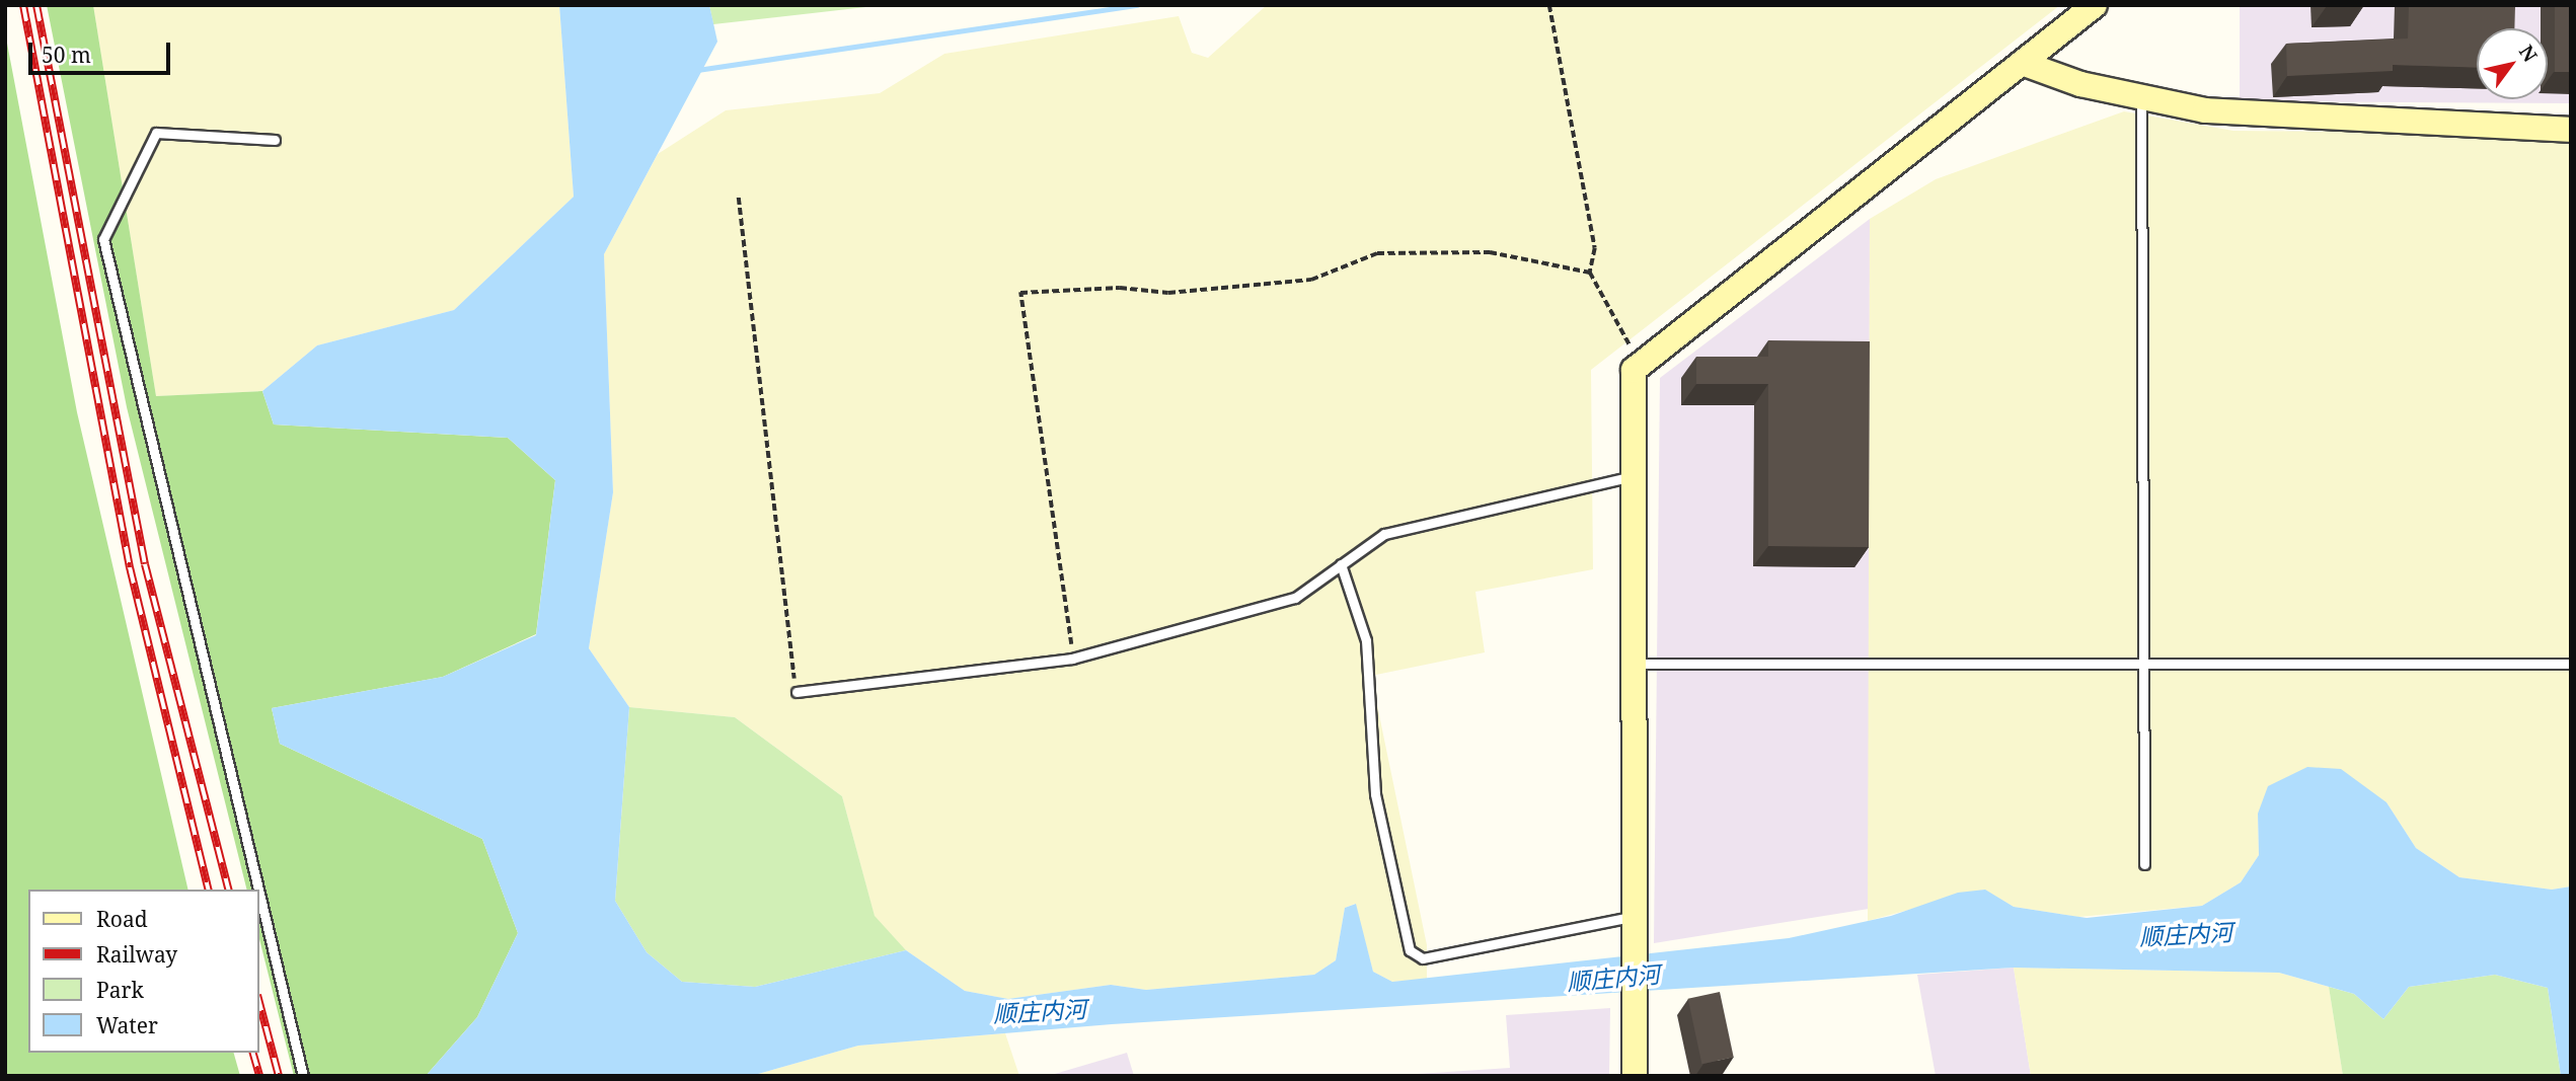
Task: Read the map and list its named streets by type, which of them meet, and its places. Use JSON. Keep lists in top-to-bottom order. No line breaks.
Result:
{"water":["顺庄内河"],"legend":["Road","Railway","Park","Water"],"scale_bar":"50 m","north":"top right"}
